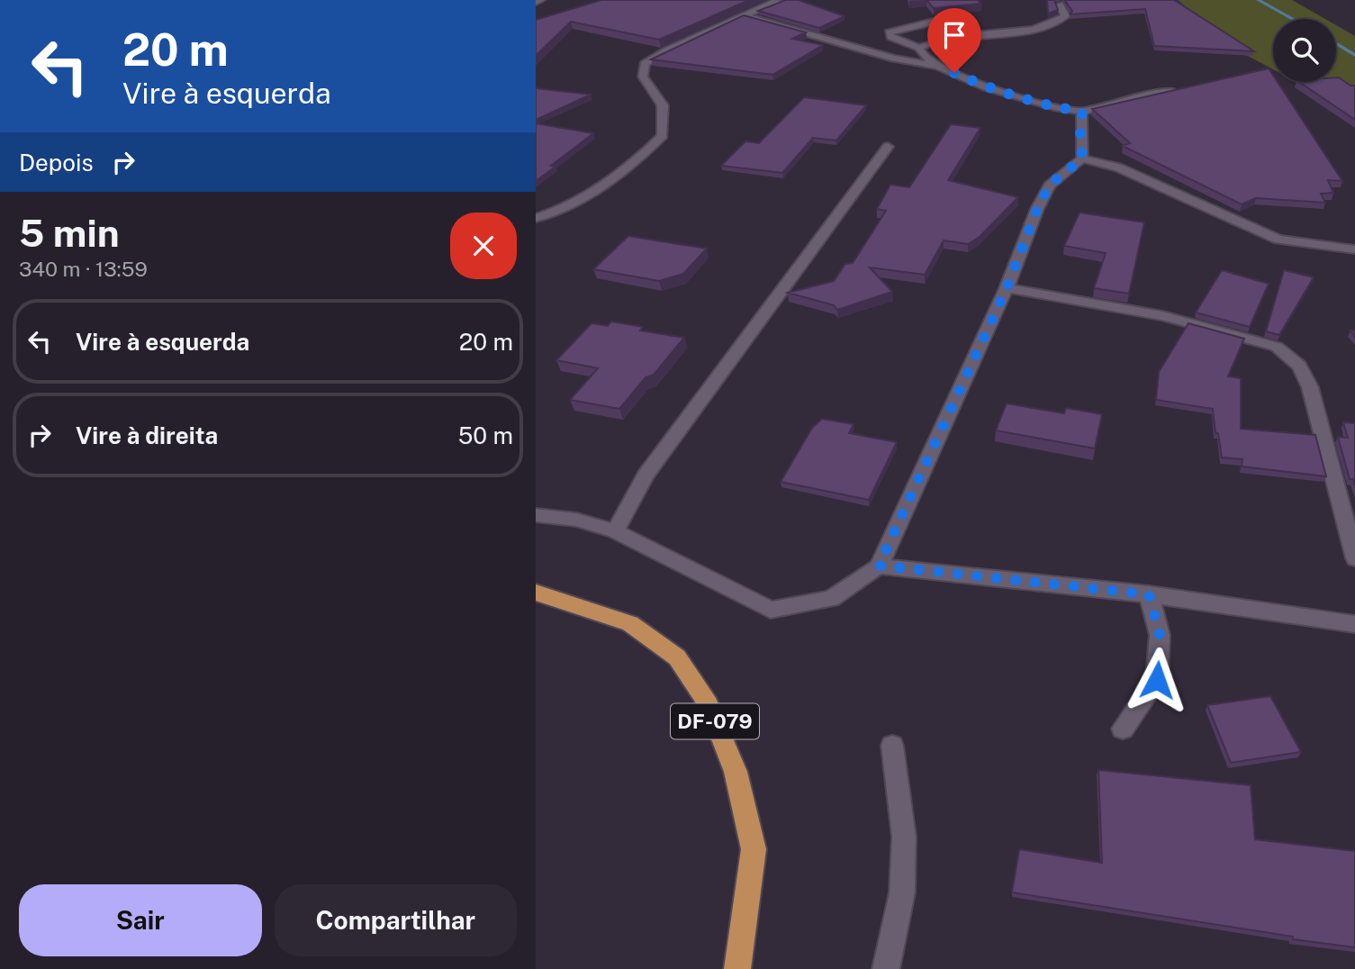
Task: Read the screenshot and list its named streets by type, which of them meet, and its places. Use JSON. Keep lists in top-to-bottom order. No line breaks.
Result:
{"streets":{"main road":["DF-079"]},"page":{"turn":["20 m","Vire à esquerda"],"then":"Depois","heading":["5 min","340 m · 13:59"],"list":[{"name":"Vire à esquerda","value":"20 m"},{"name":"Vire à direita","value":"50 m"}],"buttons":["Sair","Compartilhar"]}}
